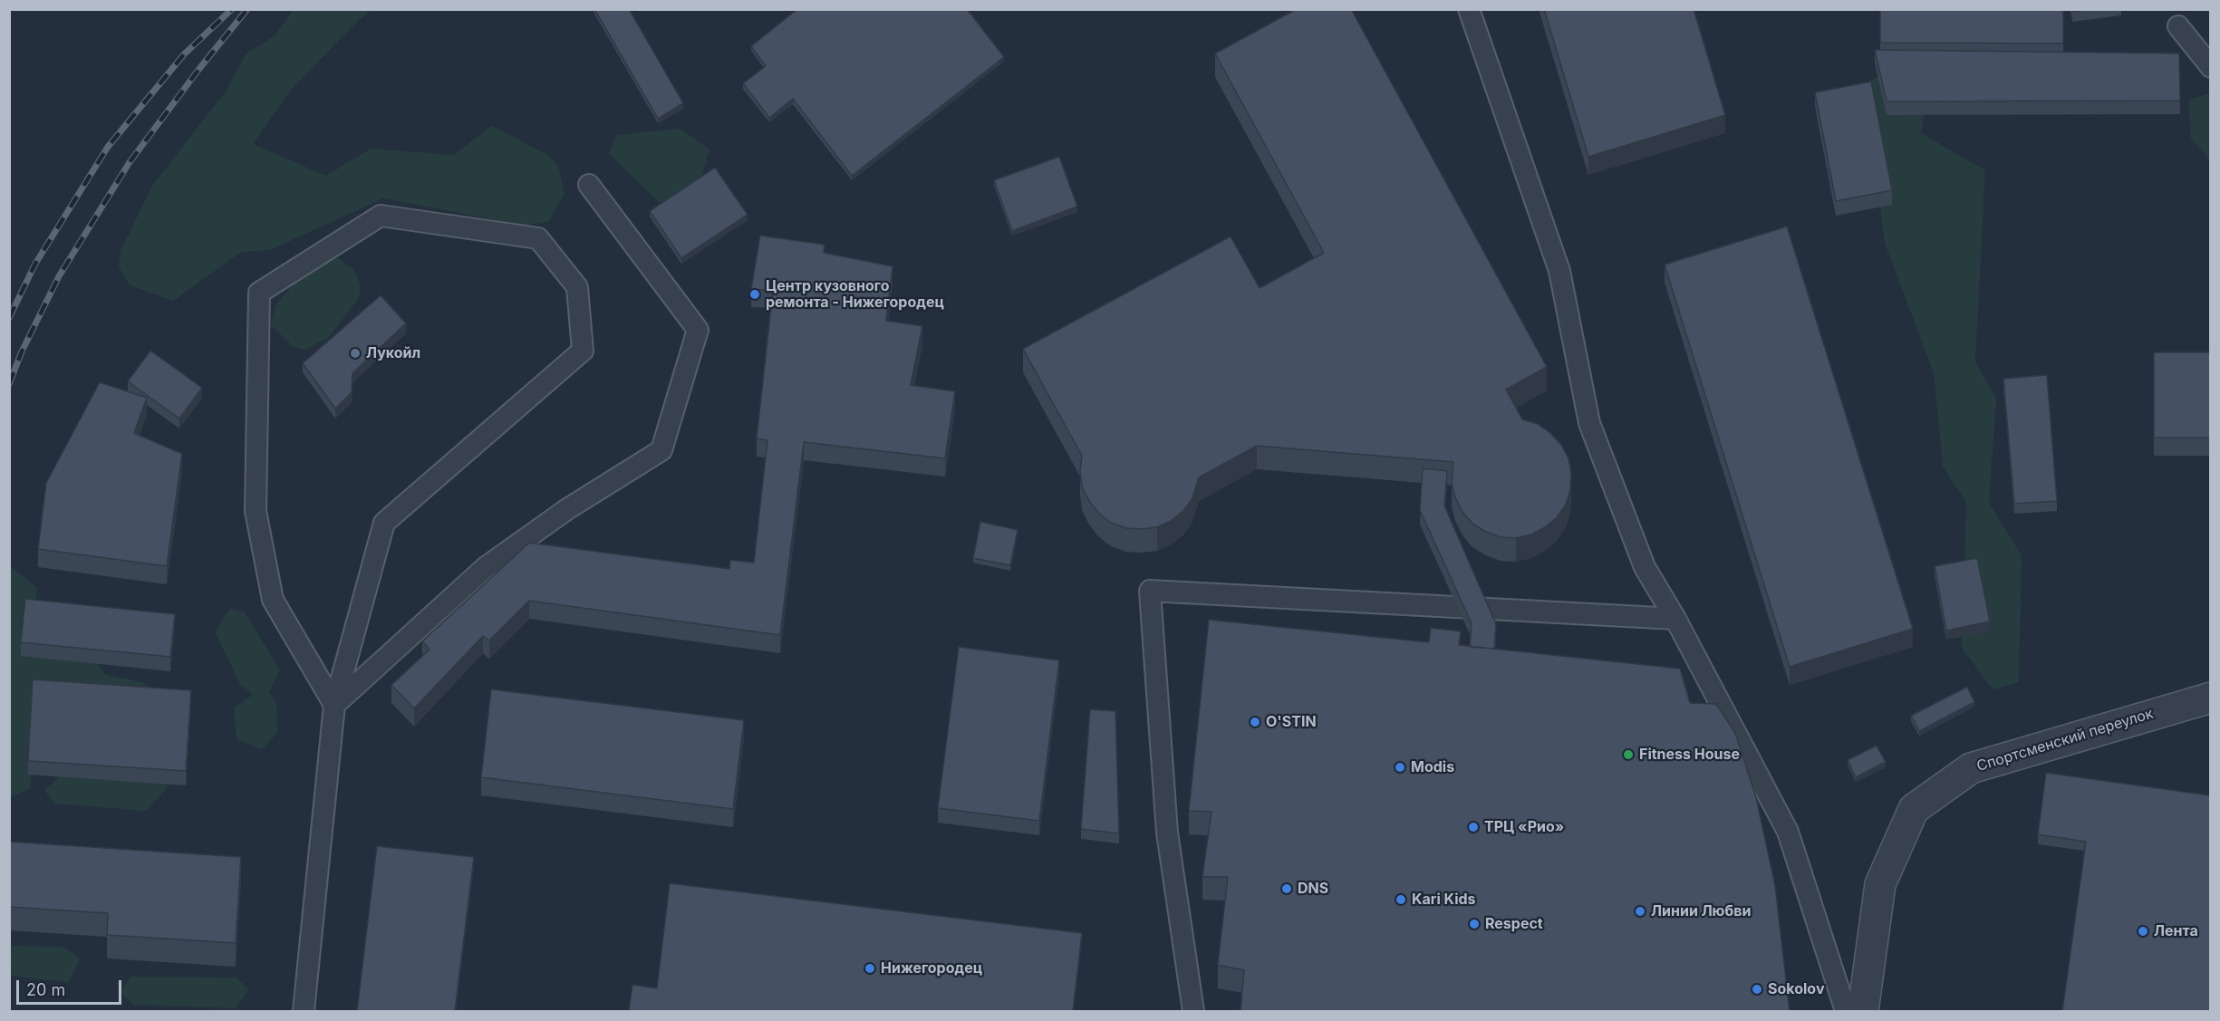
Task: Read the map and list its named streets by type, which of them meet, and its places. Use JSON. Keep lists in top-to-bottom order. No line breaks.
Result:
{"streets":{"street":["Спортсменский переулок"]},"places":["Центр кузовного ремонта - Нижегородец","Лукойл","O'STIN","Fitness House","Modis","ТРЦ «Рио»","DNS","Kari Kids","Линии Любви","Respect","Лента","Нижегородец","Sokolov"],"scale_bar":"20 m"}
